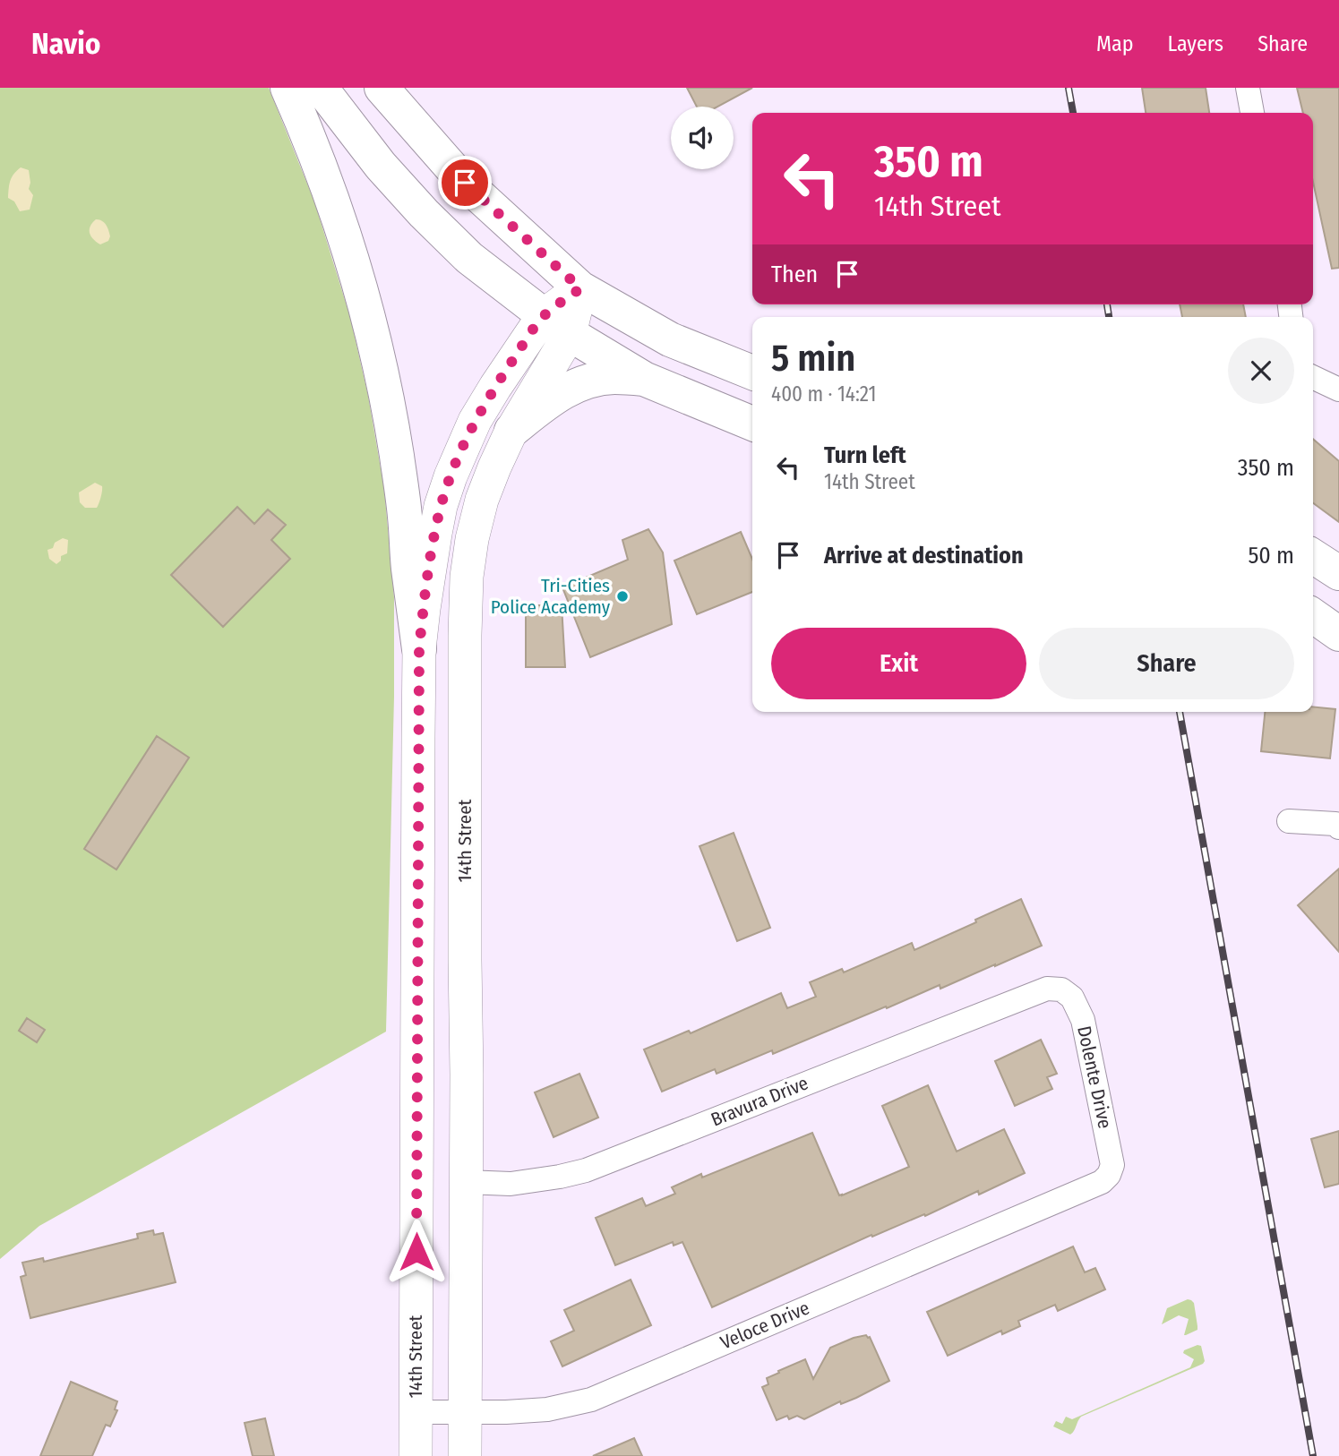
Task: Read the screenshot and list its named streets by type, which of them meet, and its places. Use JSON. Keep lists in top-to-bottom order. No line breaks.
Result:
{"streets":{"main road":["14th Street"],"street":["Dolente Drive","Bravura Drive","Veloce Drive"]},"crossings":[["14th Street","Bravura Drive"],["14th Street","Veloce Drive"],["Dolente Drive","Bravura Drive"],["Dolente Drive","Veloce Drive"]],"places":["Tri-Cities Police Academy"],"page":{"header":"Navio","nav":["Map","Layers","Share"],"turn":["350 m","14th Street"],"then":"Then","heading":["5 min","400 m · 14:21"],"list":[{"name":"Turn left","note":"14th Street","value":"350 m"},{"name":"Arrive at destination","value":"50 m"}],"buttons":["Exit","Share"]}}
